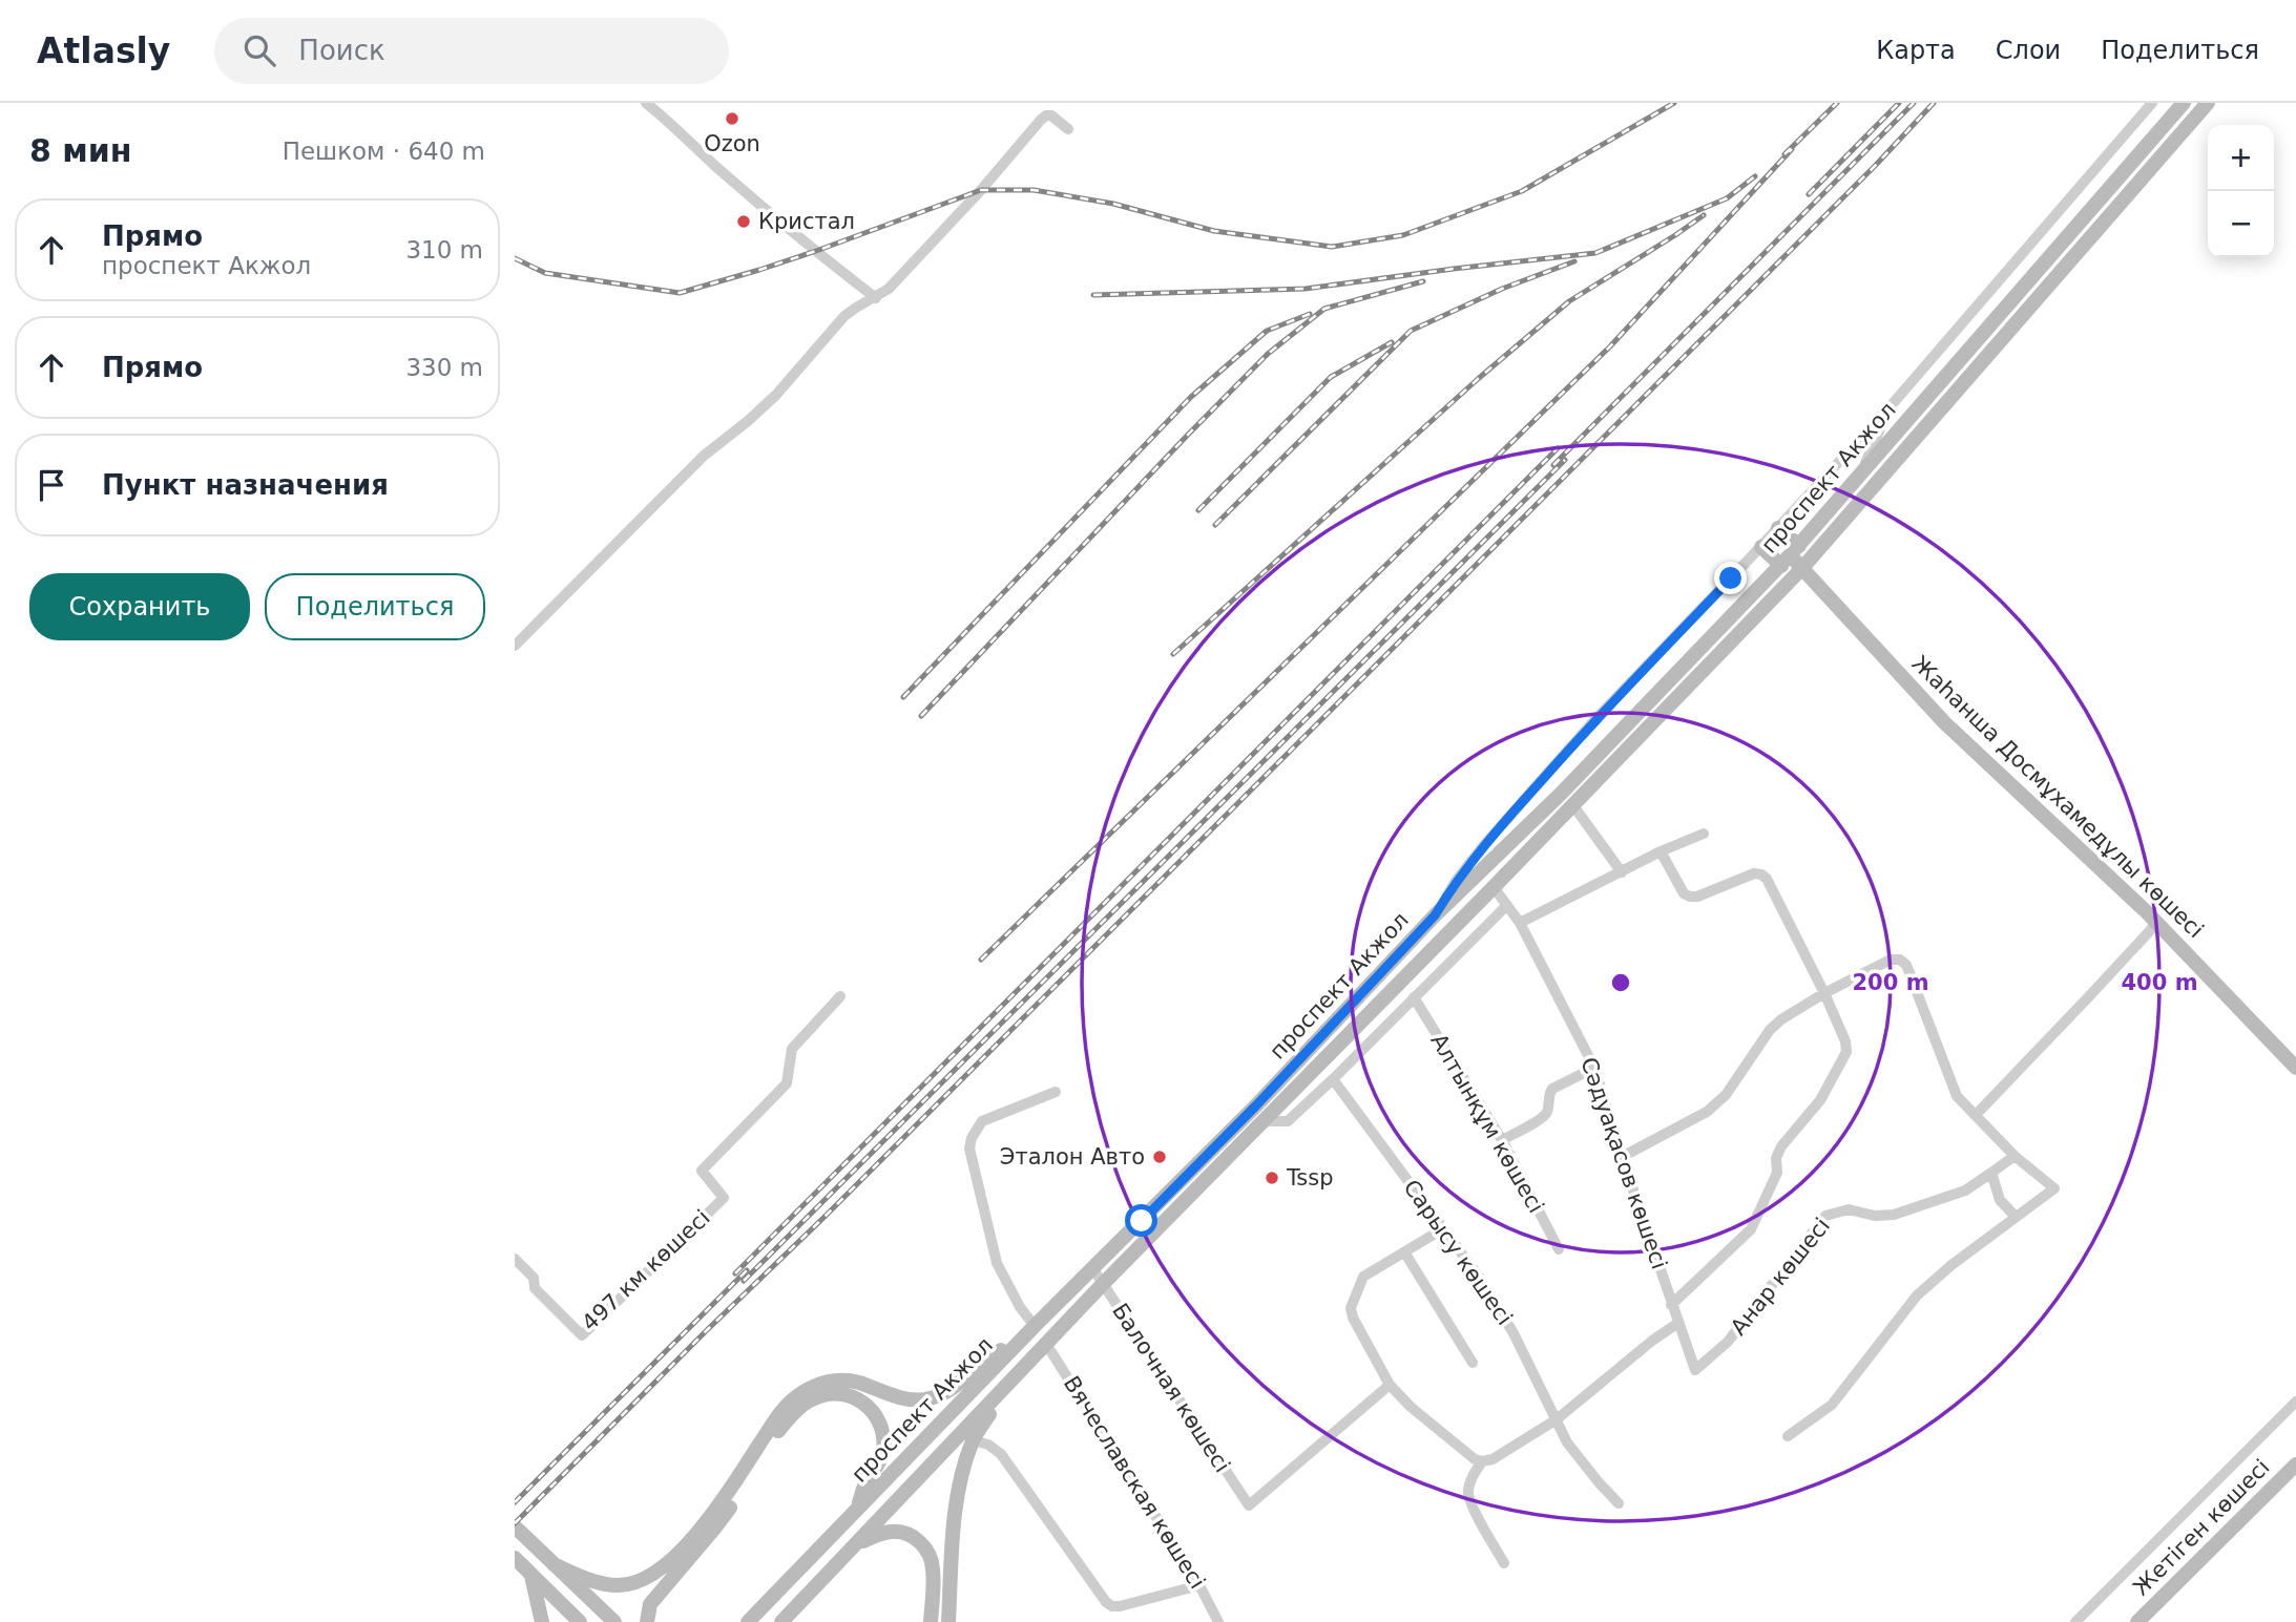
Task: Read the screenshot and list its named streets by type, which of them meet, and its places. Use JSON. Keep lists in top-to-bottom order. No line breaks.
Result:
{"streets":{"main road":["проспект Акжол","Жаһанша Досмұхамедұлы көшесі","Жетіген көшесі"],"street":["Алтынқұм көшесі","Сәдуақасов көшесі","Сарысу көшесі","497 км көшесі","Анар көшесі","Балочная көшесі","Вячеславская көшесі"]},"crossings":[["проспект Акжол","Жаһанша Досмұхамедұлы көшесі"],["проспект Акжол","Сәдуақасов көшесі"],["проспект Акжол","Балочная көшесі"],["проспект Акжол","Вячеславская көшесі"],["Сәдуақасов көшесі","Анар көшесі"]],"places":["Ozon","Кристал","Эталон Авто","Tssp"],"page":{"header":"Atlasly","search":"Поиск","nav":["Карта","Слои","Поделиться"],"heading":["8 мин","Пешком · 640 m"],"map_buttons":["+","−"],"list":[["Прямо","проспект Акжол","310 m"],["Прямо","330 m"],"Пункт назначения"],"buttons":["Сохранить","Поделиться"]},"rings":["200 m","400 m"]}
